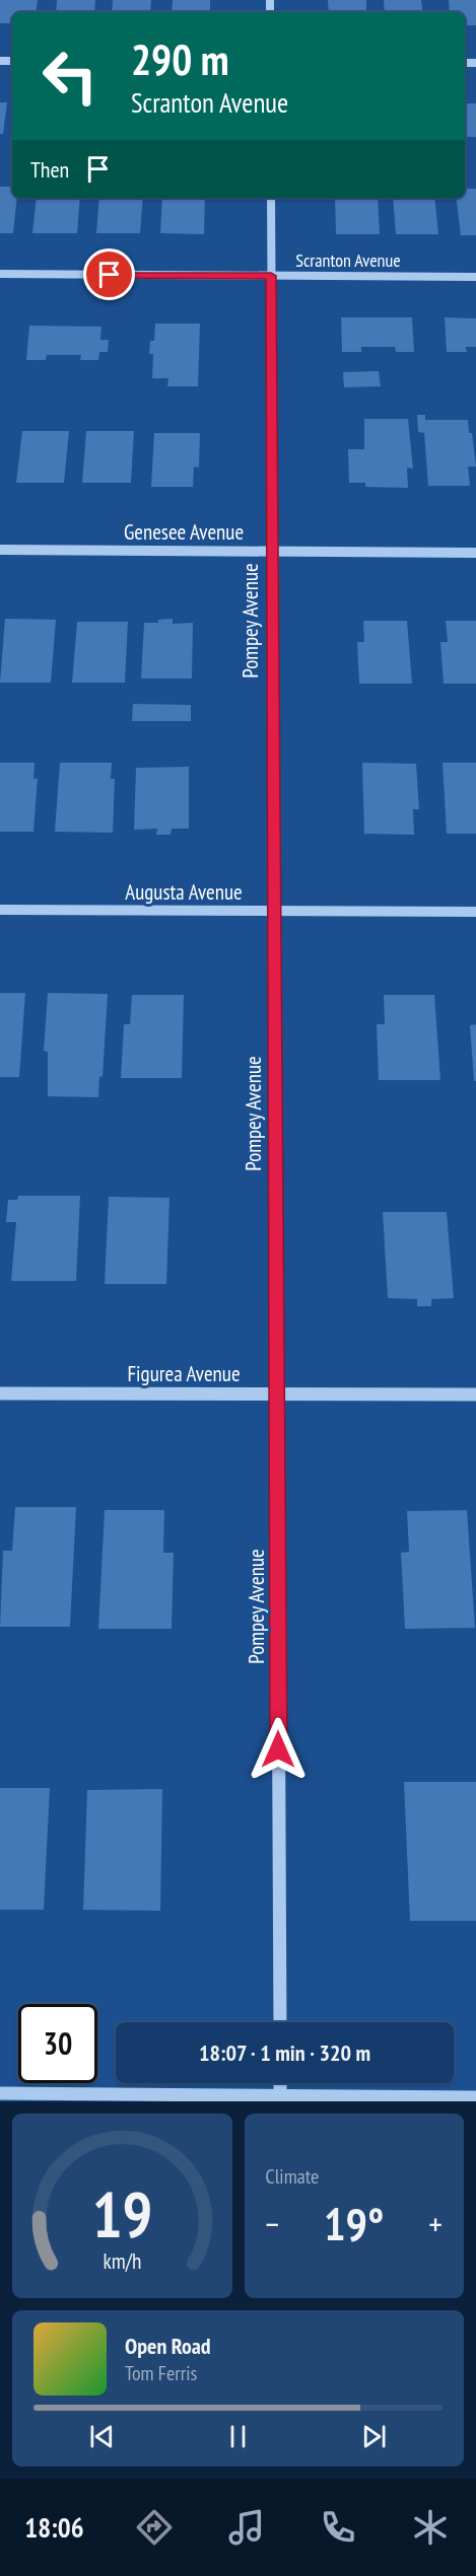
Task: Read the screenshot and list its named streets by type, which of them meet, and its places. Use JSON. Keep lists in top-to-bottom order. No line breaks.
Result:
{"streets":{"street":["Scranton Avenue","Genesee Avenue","Pompey Avenue","Augusta Avenue","Figurea Avenue"]},"crossings":[["Scranton Avenue","Pompey Avenue"],["Genesee Avenue","Pompey Avenue"],["Pompey Avenue","Augusta Avenue"],["Pompey Avenue","Figurea Avenue"]],"page":{"turn":["290 m","Scranton Avenue"],"then":"Then","limit":"30","trip":"18:07 · 1 min · 320 m","tile":"Climate","heat":["−","19°","+"],"song":["Open Road","Tom Ferris"],"tabs":"18:06","gauge":["19","km/h"]}}
